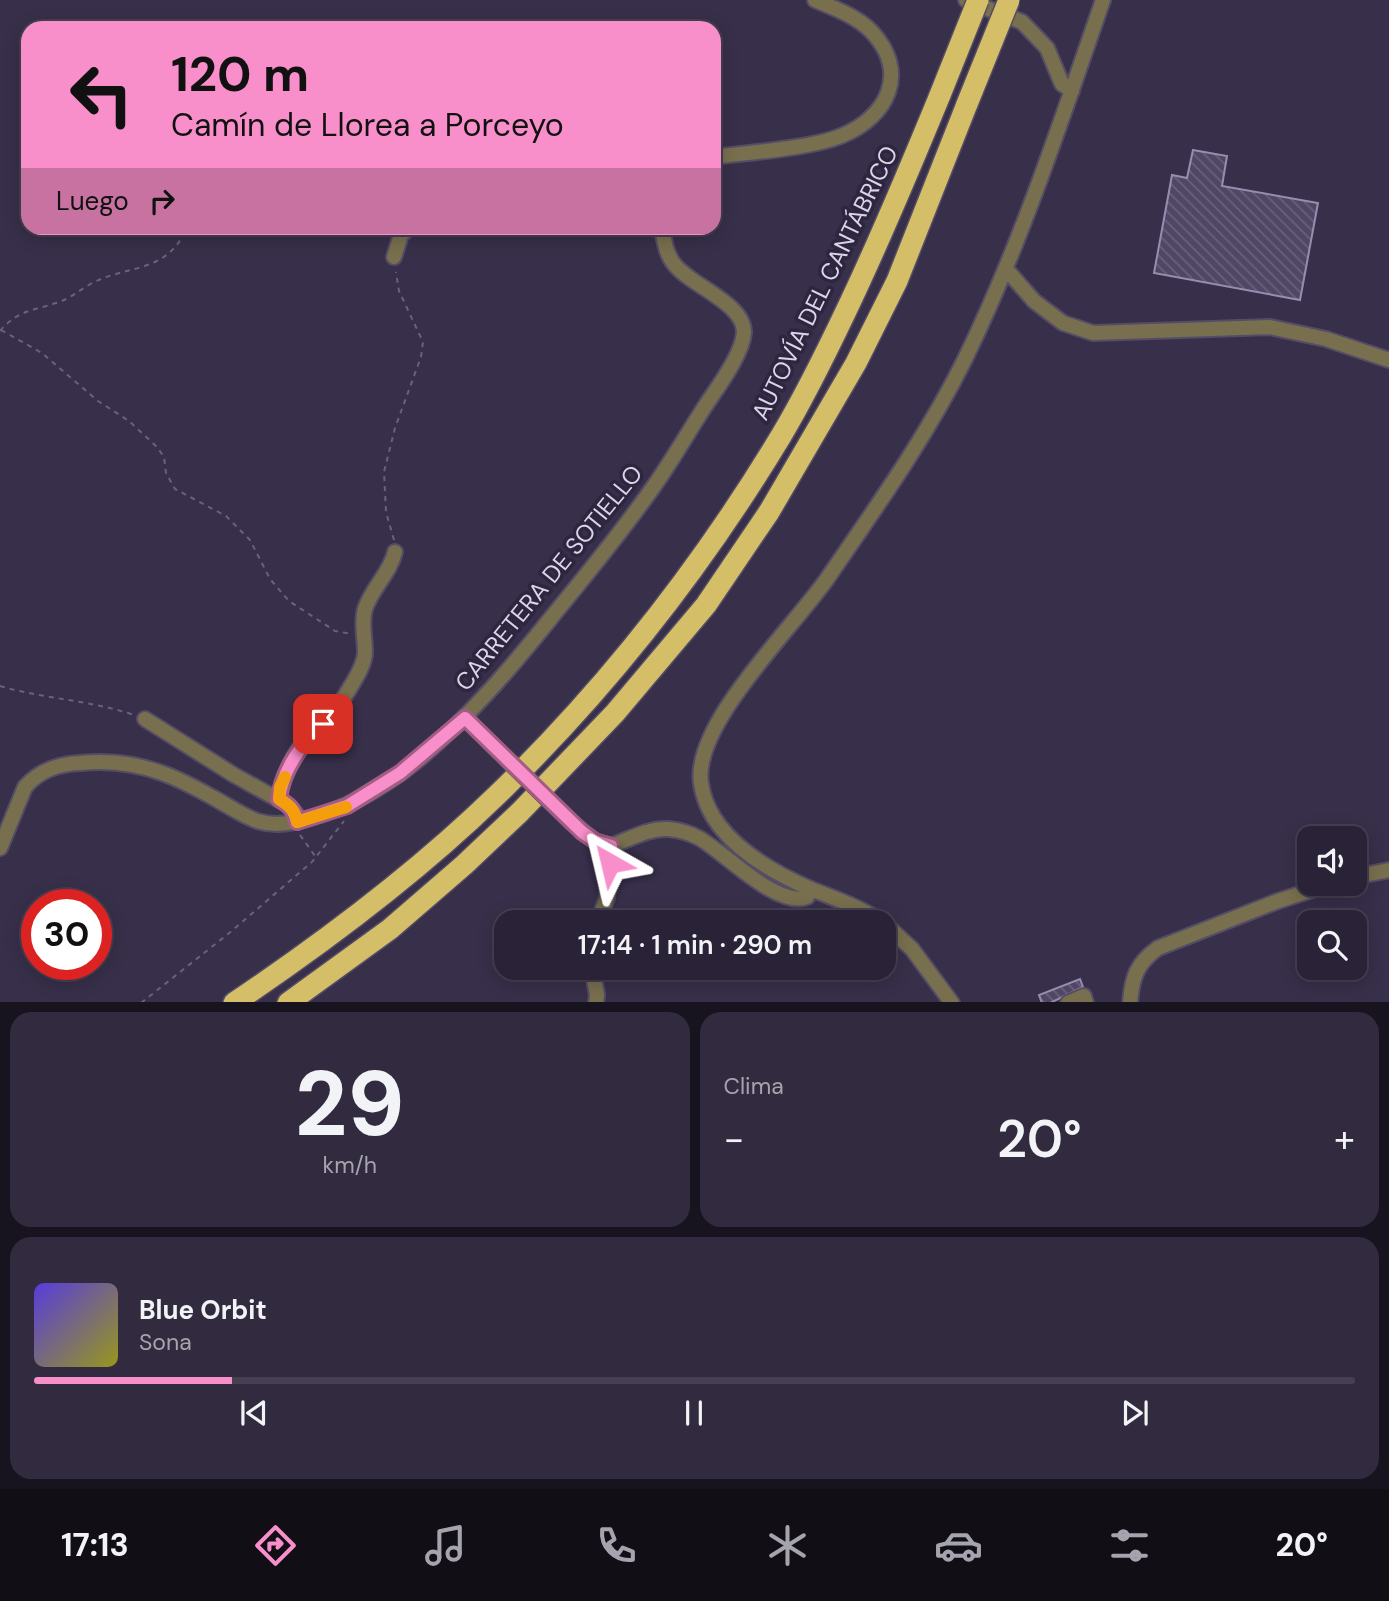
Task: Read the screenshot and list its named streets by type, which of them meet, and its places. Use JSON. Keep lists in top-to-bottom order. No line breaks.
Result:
{"streets":{"highway":["AUTOVÍA DEL CANTÁBRICO"],"street":["CARRETERA DE SOTIELLO"]},"page":{"turn":["120 m","Camín de Llorea a Porceyo"],"then":"Luego","limit":"30","trip":"17:14 · 1 min · 290 m","tile":[["29","km/h"],"Clima"],"heat":["−","20°","+"],"song":["Blue Orbit","Sona"],"tabs":["17:13","20°"]}}
